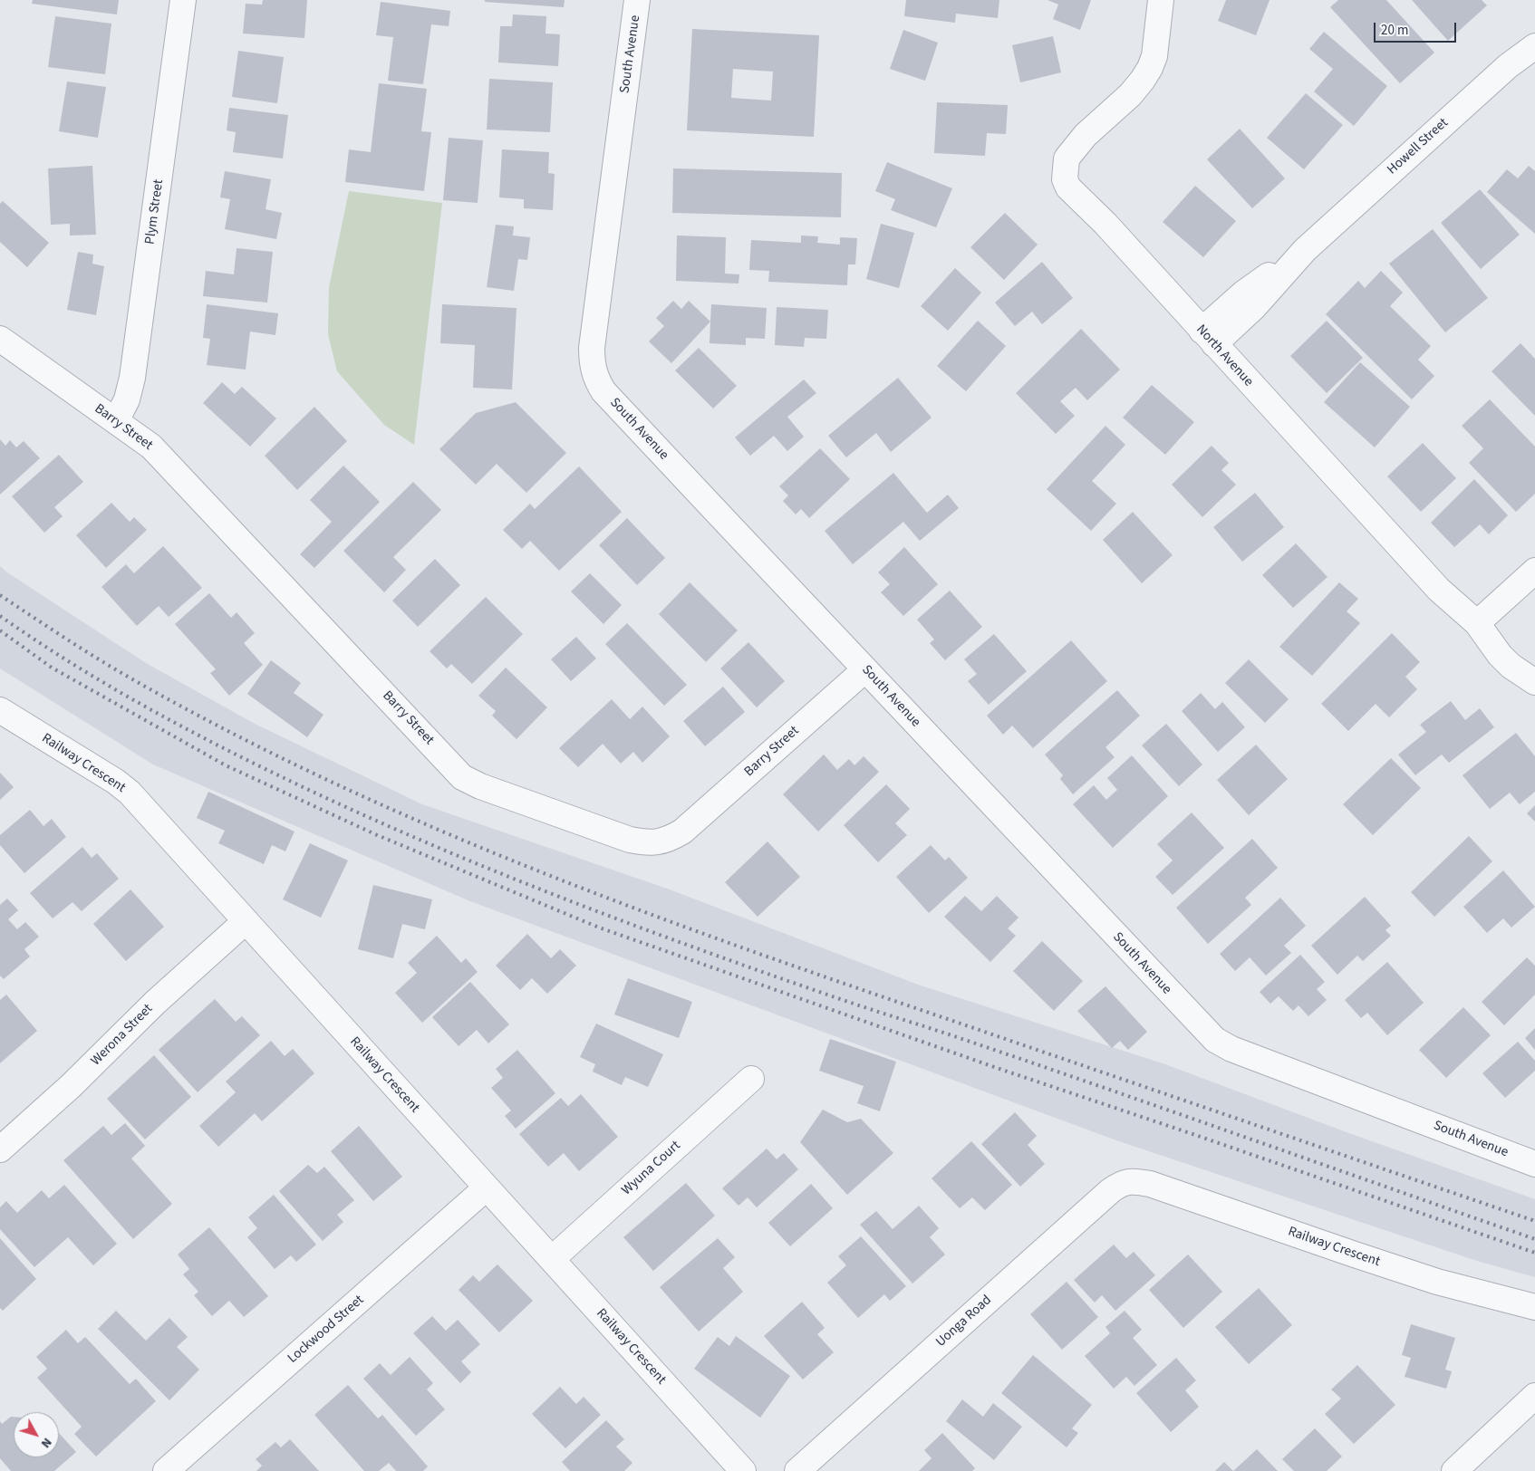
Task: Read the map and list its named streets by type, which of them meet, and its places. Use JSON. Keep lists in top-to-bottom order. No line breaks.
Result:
{"streets":{"street":["South Avenue","Howell Street","Plym Street","North Avenue","Barry Street","Railway Crescent","Werona Street","Wyuna Court","Uonga Road","Lockwood Street"]},"crossings":[["South Avenue","Barry Street"],["Howell Street","North Avenue"],["Plym Street","Barry Street"],["Railway Crescent","Werona Street"],["Railway Crescent","Wyuna Court"],["Railway Crescent","Uonga Road"],["Railway Crescent","Lockwood Street"]],"scale_bar":"20 m","north":"bottom right"}
